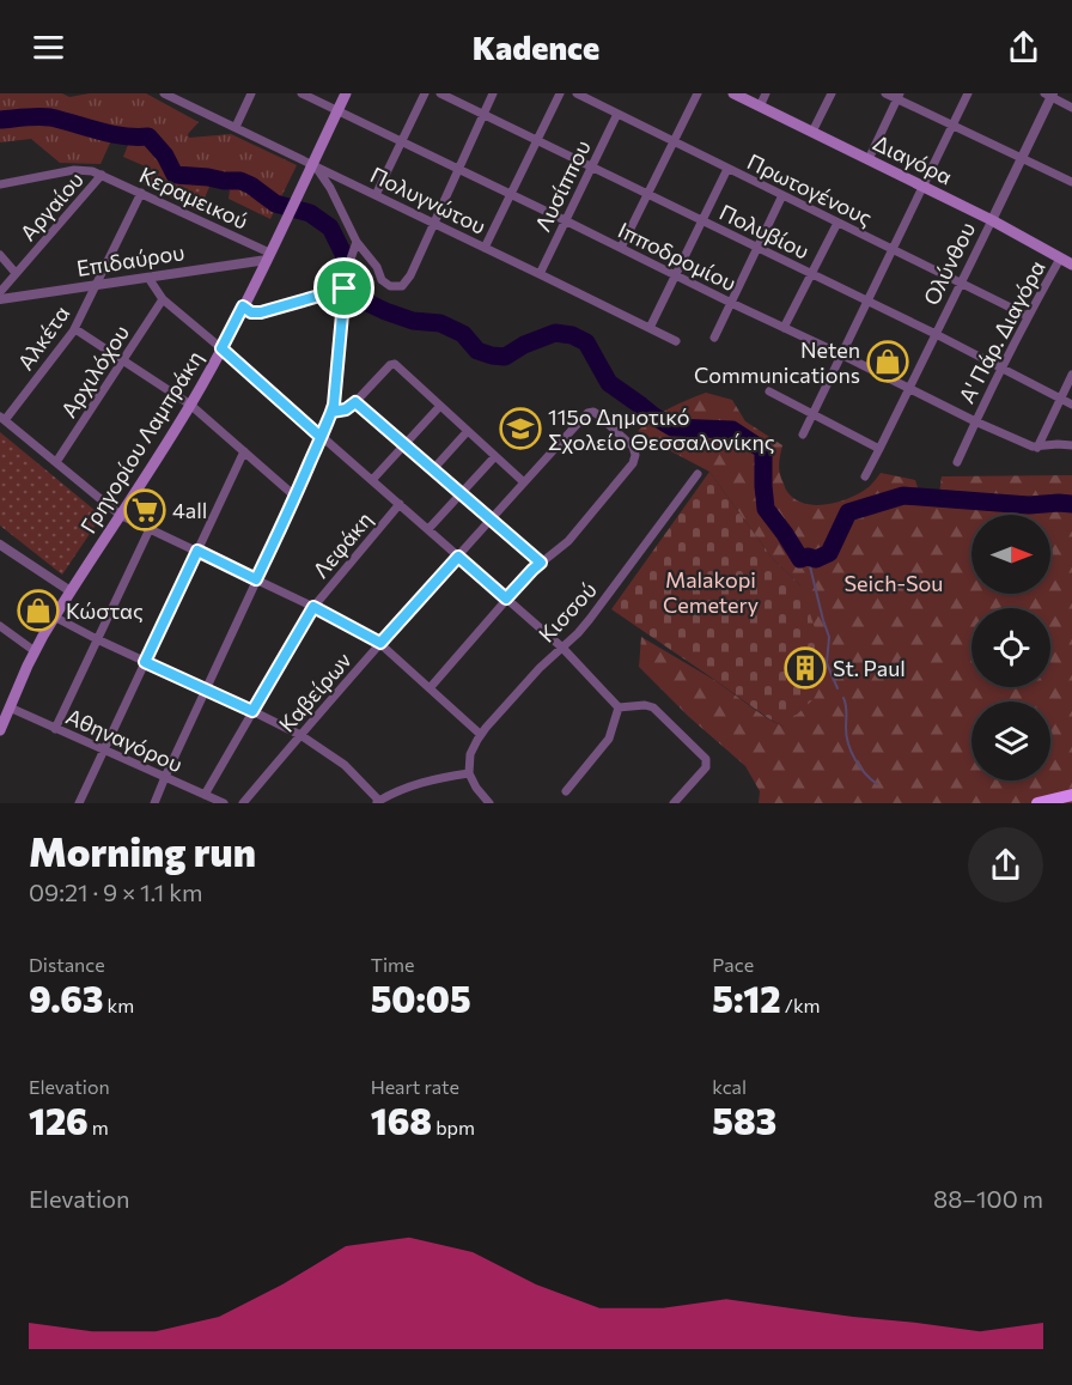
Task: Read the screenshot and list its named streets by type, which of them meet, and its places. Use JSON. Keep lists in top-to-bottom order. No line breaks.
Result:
{"streets":{"main road":["Διαγόρα","Γρηγορίου Λαμπράκη"],"street":["Λυσίππου","Πρωτογένους","Κεραμεικού","Πολυγνώτου","Αργαίου","Πολυβίου","Ιπποδρομίου","Επιδαύρου","Ολύνθου","Α' Πάρ. Διαγόρα","Αλκέτα","Αρχιλόχου","Λεφάκη","Κισσού","Καβείρων","Αθηναγόρου"]},"crossings":[["Διαγόρα","Ολύνθου"],["Διαγόρα","Α' Πάρ. Διαγόρα"],["Λυσίππου","Πρωτογένους"],["Λυσίππου","Πολυγνώτου"],["Λυσίππου","Πολυβίου"],["Λυσίππου","Ιπποδρομίου"],["Πρωτογένους","Ολύνθου"],["Πρωτογένους","Α' Πάρ. Διαγόρα"],["Κεραμεικού","Αργαίου"],["Κεραμεικού","Επιδαύρου"],["Κεραμεικού","Αλκέτα"],["Κεραμεικού","Γρηγορίου Λαμπράκη"],["Πολυγνώτου","Γρηγορίου Λαμπράκη"],["Πολυβίου","Ολύνθου"],["Πολυβίου","Α' Πάρ. Διαγόρα"],["Ιπποδρομίου","Ολύνθου"],["Ιπποδρομίου","Α' Πάρ. Διαγόρα"],["Ιπποδρομίου","Γρηγορίου Λαμπράκη"],["Επιδαύρου","Αλκέτα"],["Επιδαύρου","Γρηγορίου Λαμπράκη"],["Γρηγορίου Λαμπράκη","Αθηναγόρου"],["Λεφάκη","Αθηναγόρου"]],"parks":["Malakopi Cemetery","Seich-Sou"],"places":{"shop":["Neten Communications","Κώστας"],"school or university":["115o Δημοτικό Σχολείο Θεσσαλονίκης"],"supermarket":["4all"],"building":["St. Paul"]},"north":"right","page":{"header":"Kadence","heading":["Morning run","09:21 · 9 × 1.1 km"],"stats":[["Distance","9.63 km"],["Time","50:05"],["Pace","5:12 /km"],["Elevation","126 m"],["Heart rate","168 bpm"],["kcal","583"]],"chart":["Elevation","88–100 m"]}}
